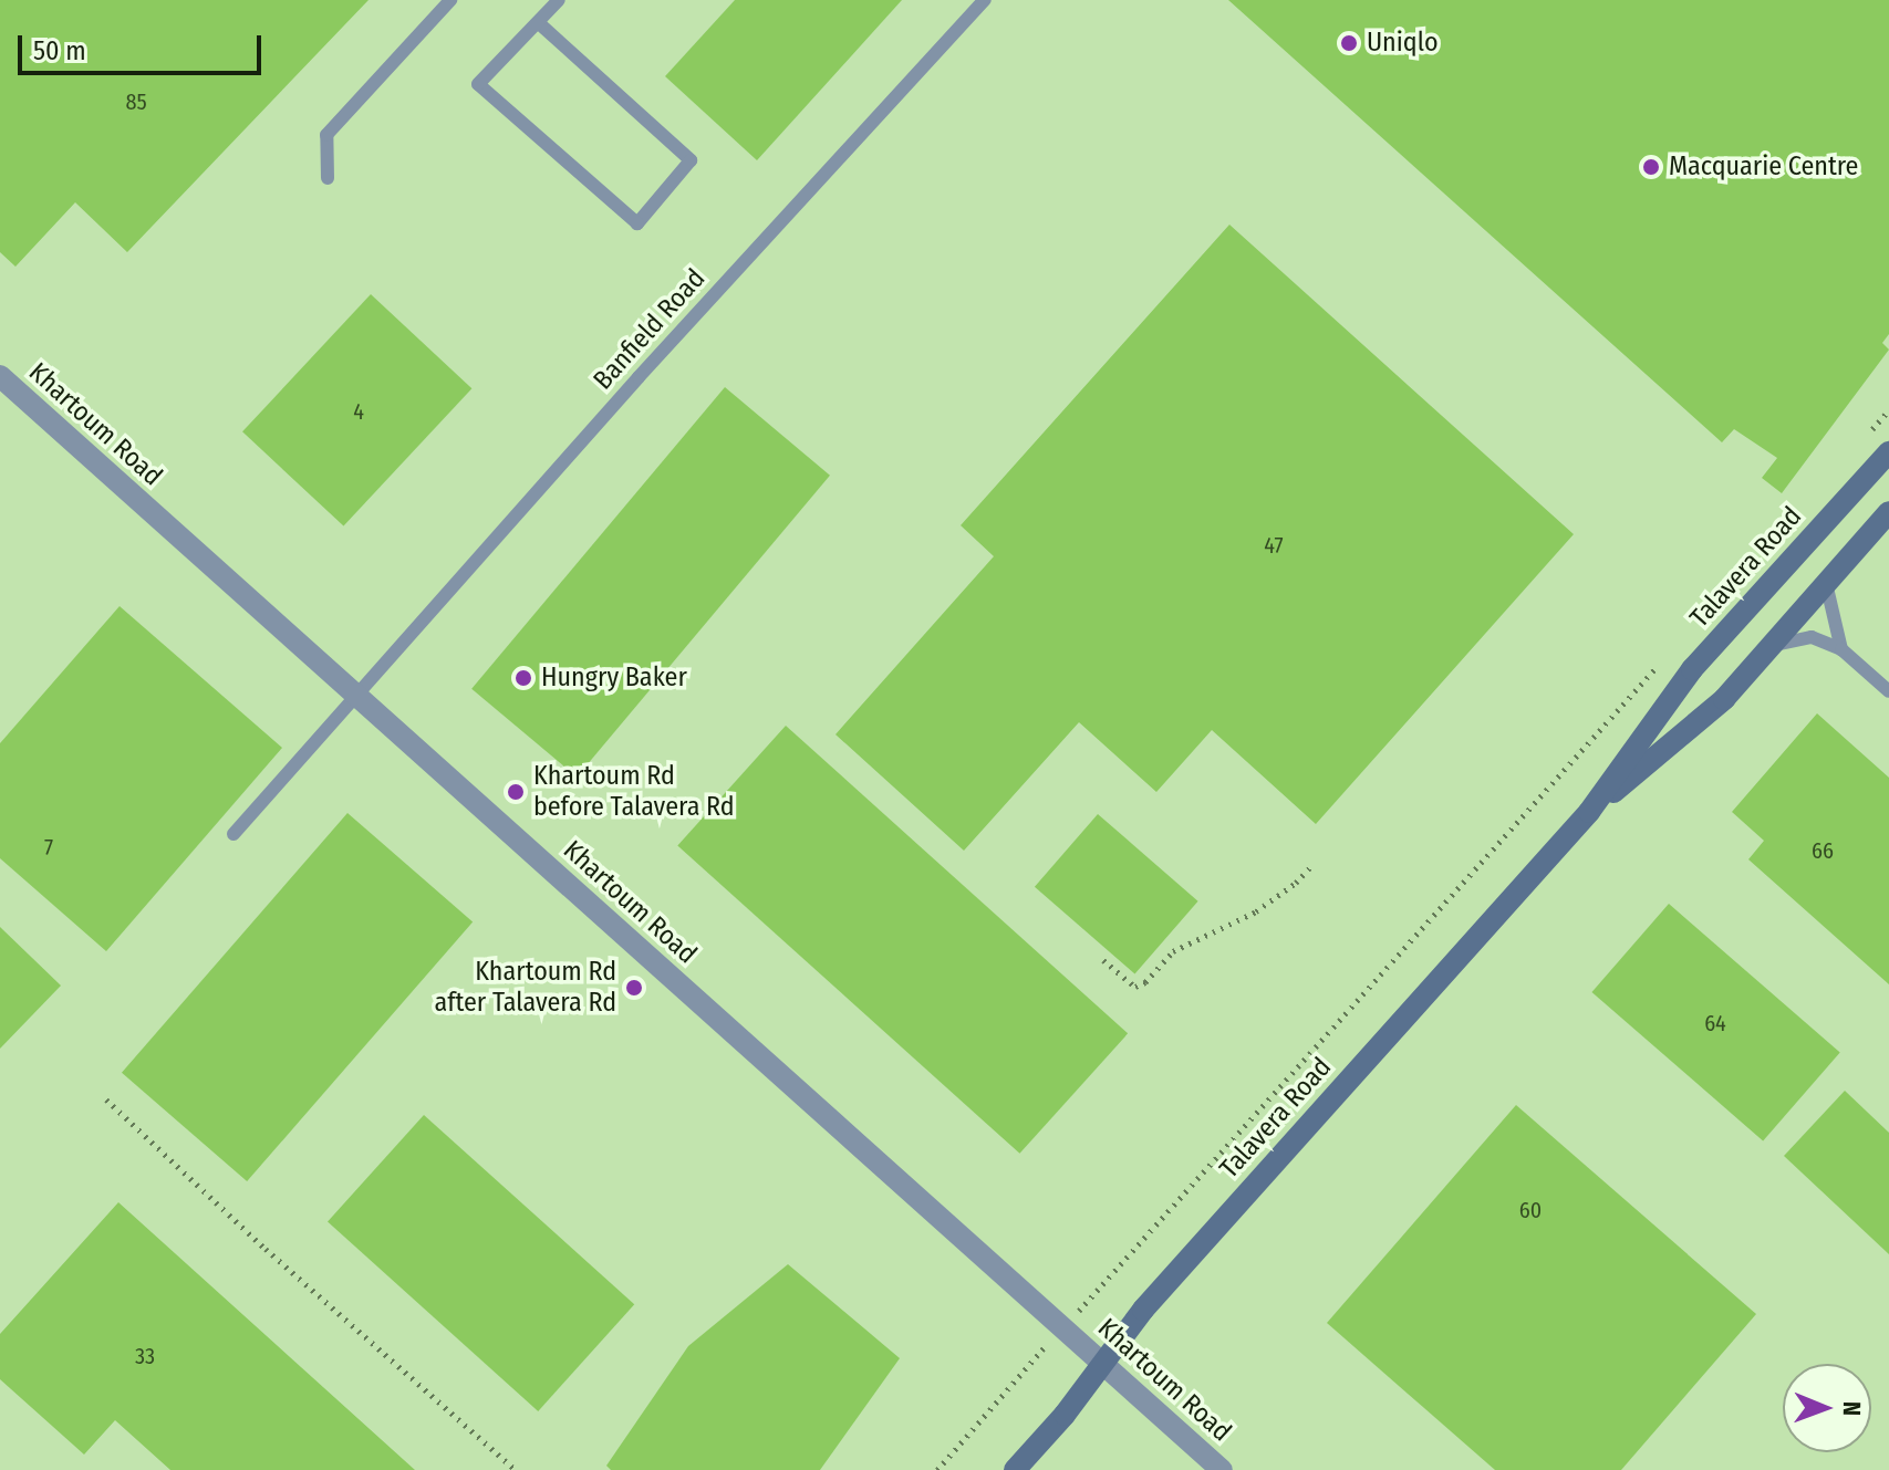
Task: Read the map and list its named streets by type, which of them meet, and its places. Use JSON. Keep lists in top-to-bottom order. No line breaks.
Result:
{"streets":{"main road":["Talavera Road"],"street":["Khartoum Road"],"lane":["Banfield Road"]},"crossings":[["Banfield Road","Khartoum Road"],["Khartoum Road","Talavera Road"]],"places":["Uniqlo","Macquarie Centre","Hungry Baker","Khartoum Rd before Talavera Rd","Khartoum Rd after Talavera Rd"],"house_numbers":["85","4","47","7","66","64","60","33"],"scale_bar":"50 m","north":"right"}
